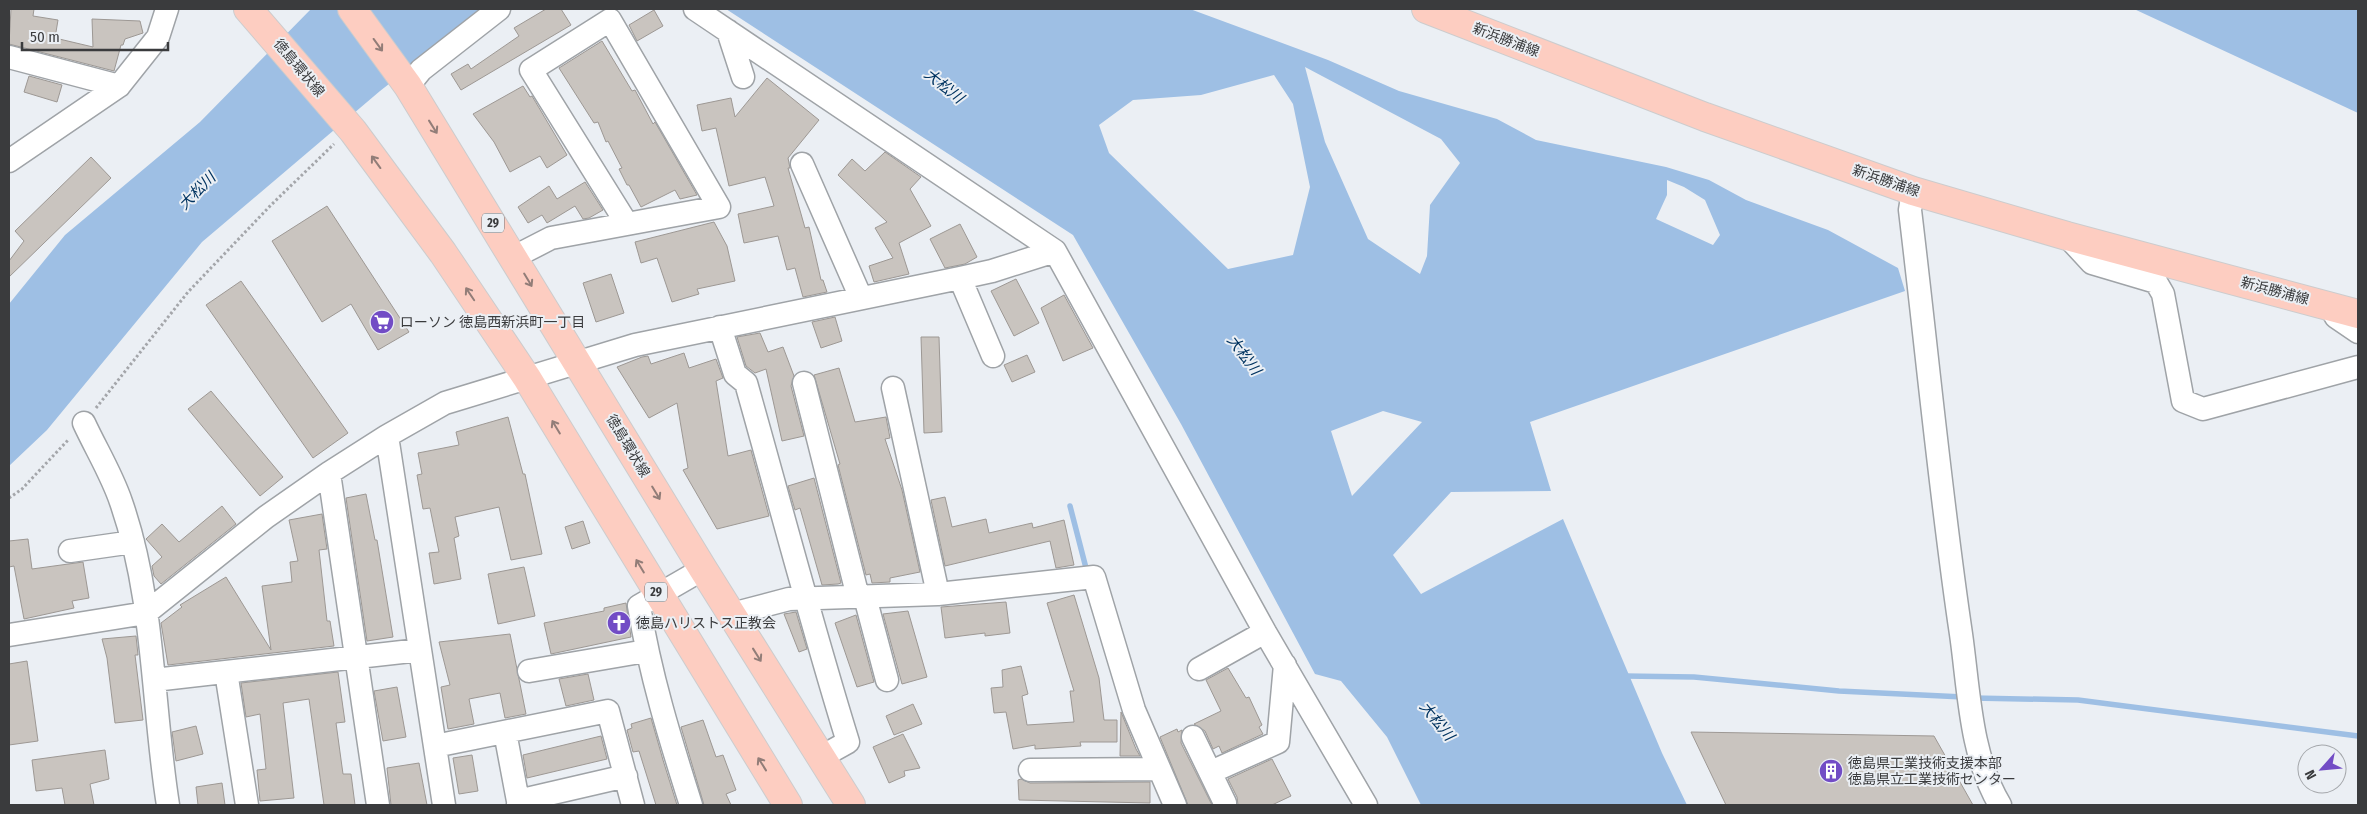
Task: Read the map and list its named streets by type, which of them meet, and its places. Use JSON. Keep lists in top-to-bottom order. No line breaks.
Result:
{"streets":{"main road":["新浜勝浦線","徳島環状線","29"]},"water":["大松川"],"places":{"supermarket":["ローソン 徳島西新浜町一丁目"],"church":["徳島ハリストス正教会"],"building":["徳島県工業技術支援本部 徳島県立工業技術センター"]},"scale_bar":"50 m","north":"bottom left"}
